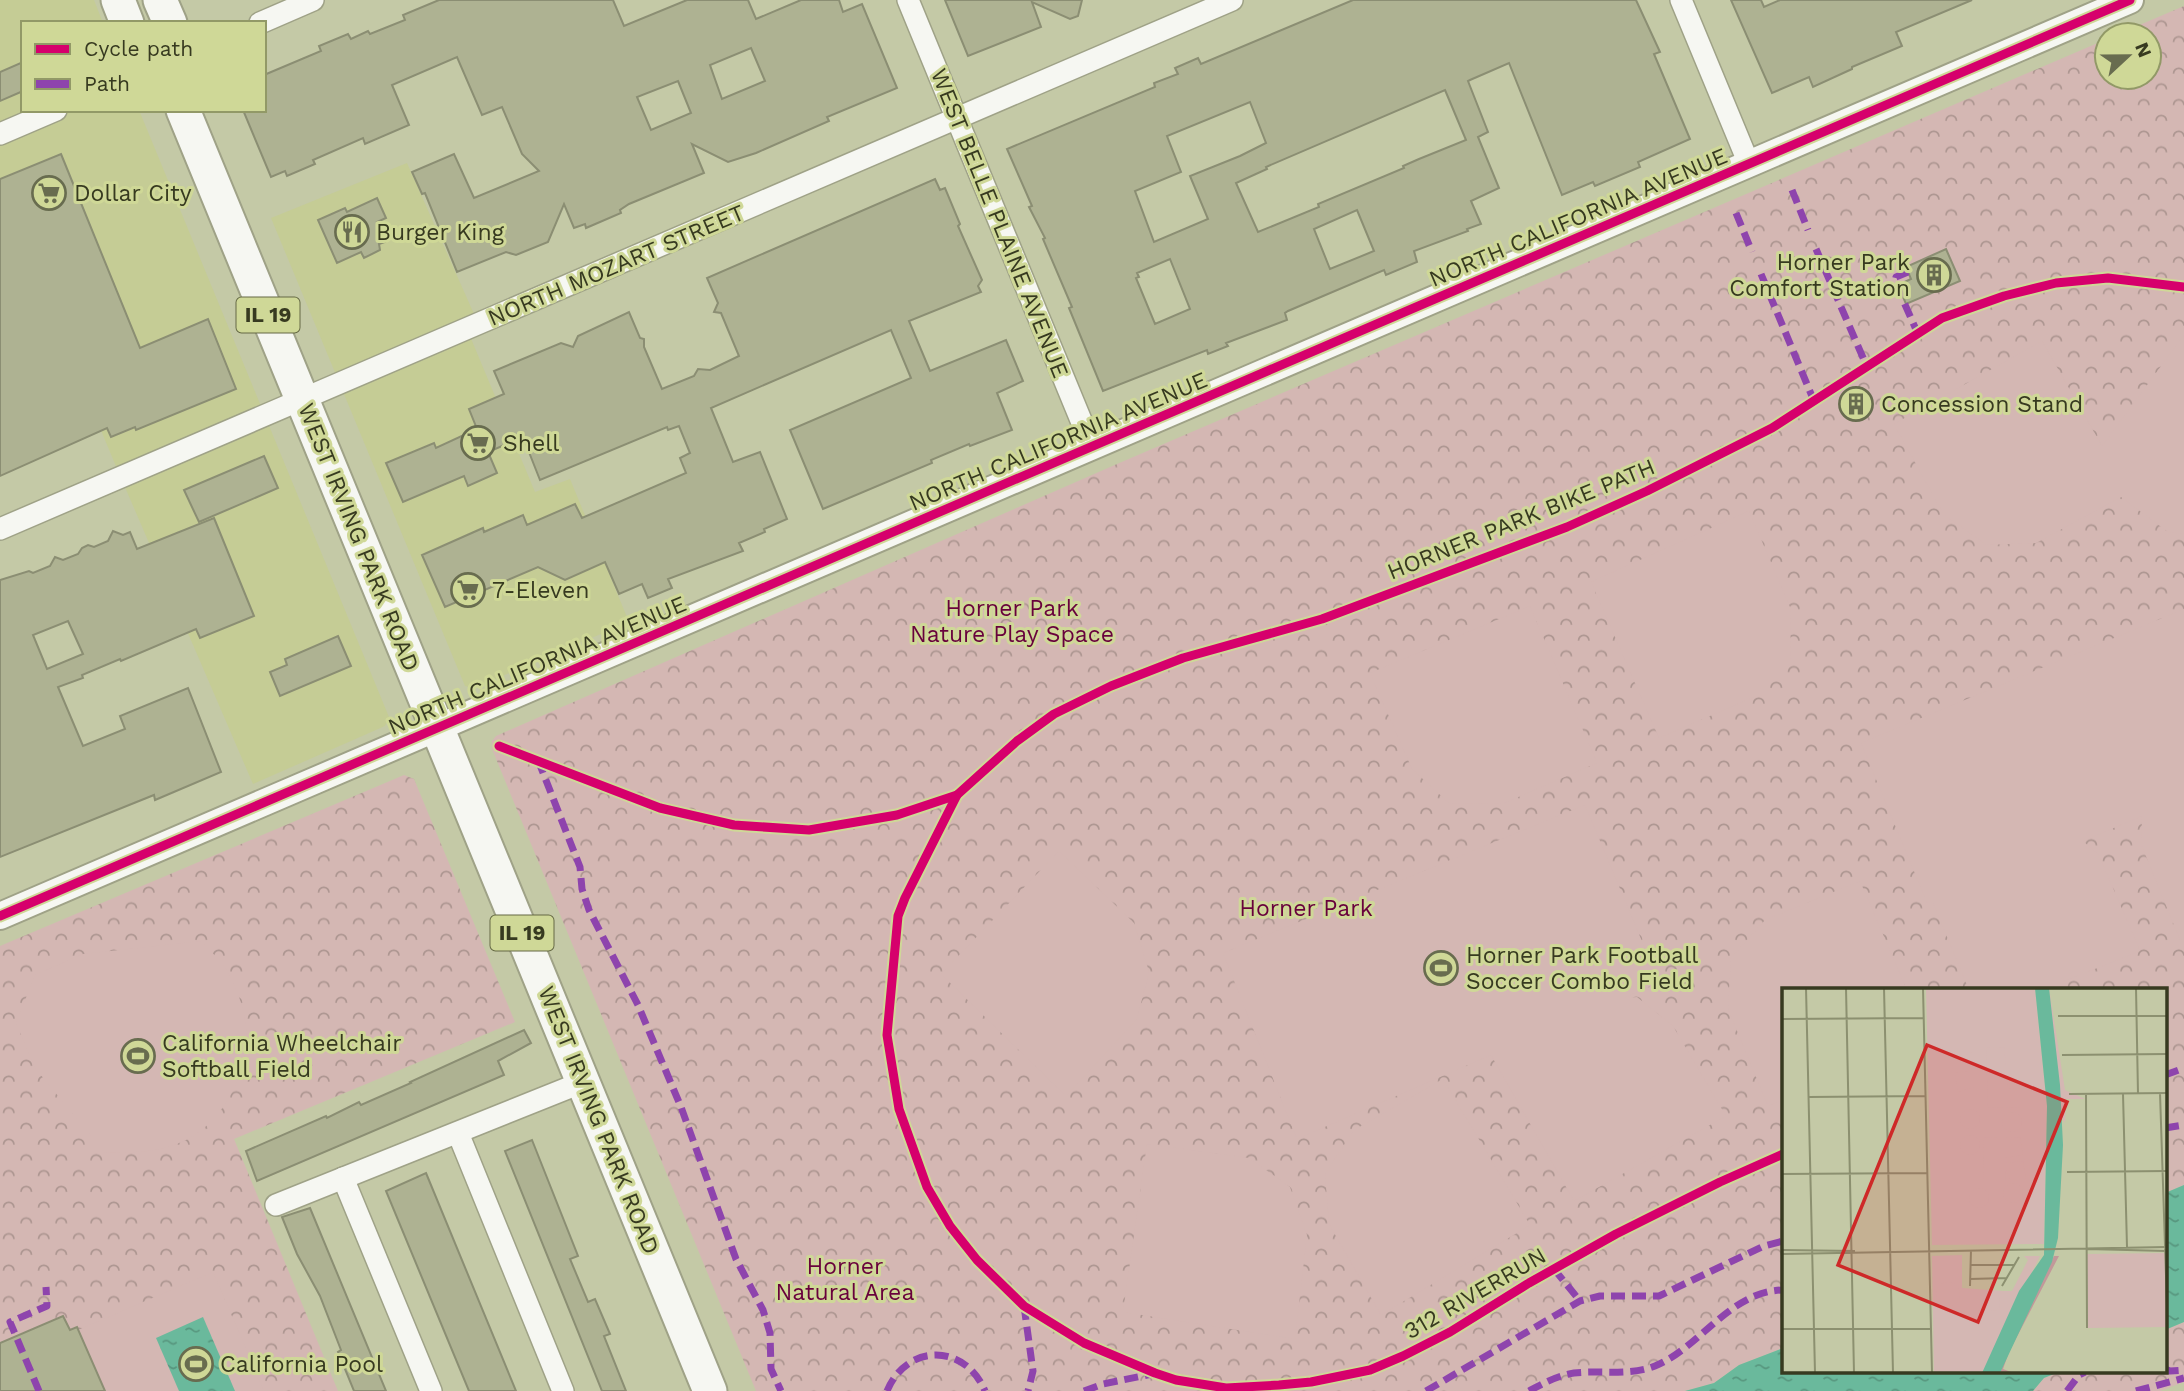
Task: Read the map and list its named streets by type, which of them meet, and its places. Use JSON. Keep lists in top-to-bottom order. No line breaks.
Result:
{"streets":{"main road":["IL 19","WEST IRVING PARK ROAD"],"street":["NORTH CALIFORNIA AVENUE","WEST BELLE PLAINE AVENUE","NORTH MOZART STREET"],"cycle path":["HORNER PARK BIKE PATH"]},"crossings":[["NORTH CALIFORNIA AVENUE","WEST BELLE PLAINE AVENUE"],["NORTH CALIFORNIA AVENUE","WEST IRVING PARK ROAD"],["WEST BELLE PLAINE AVENUE","NORTH MOZART STREET"],["NORTH MOZART STREET","WEST IRVING PARK ROAD"]],"parks":["Horner Park Nature Play Space","Horner Park","Horner Natural Area"],"places":{"supermarket":["Dollar City","Shell","7-Eleven"],"restaurant":["Burger King"],"building":["Horner Park Comfort Station","Concession Stand"],"sports":["Horner Park Football Soccer Combo Field","California Wheelchair Softball Field","California Pool"]},"legend":["Cycle path","Path"],"north":"right"}
